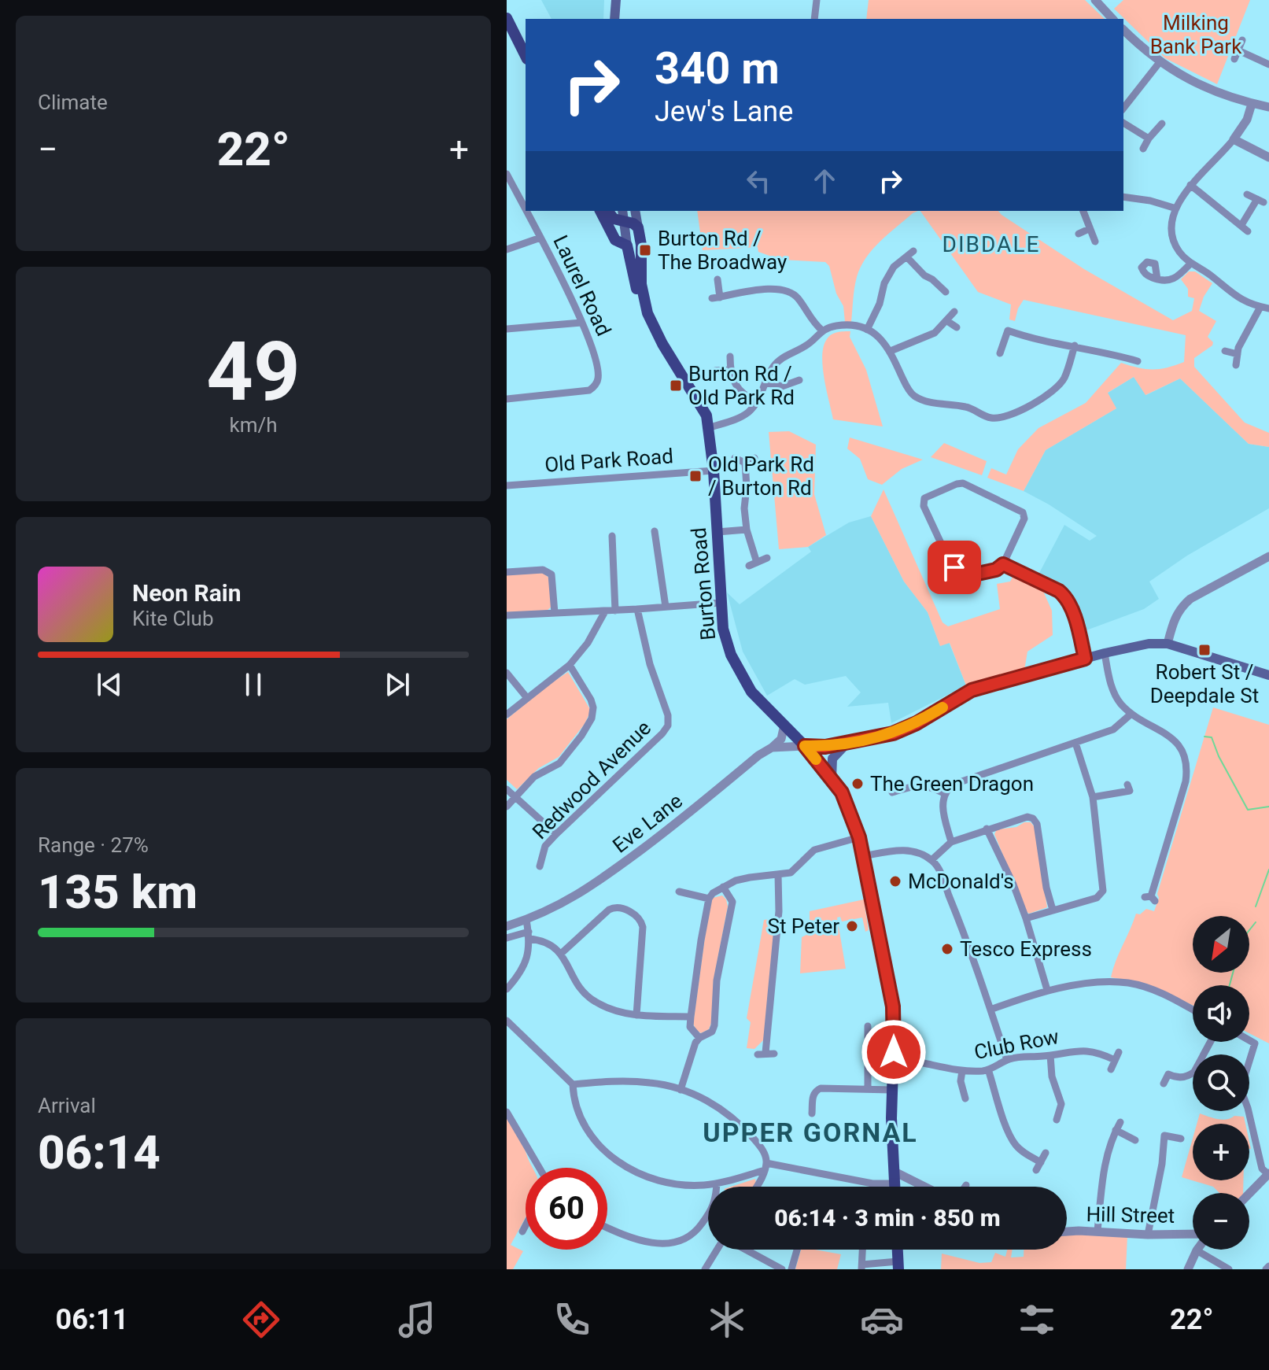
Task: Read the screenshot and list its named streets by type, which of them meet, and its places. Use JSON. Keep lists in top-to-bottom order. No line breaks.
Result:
{"streets":{"main road":["Burton Road"],"street":["Laurel Road","Old Park Road","Redwood Avenue","Eve Lane","Club Row","Hill Street"]},"crossings":[["Old Park Road","Burton Road"]],"districts":["DIBDALE","UPPER GORNAL"],"parks":["Milking Bank Park"],"places":{"transit":["Burton Rd / The Broadway","Burton Rd / Old Park Rd","Old Park Rd / Burton Rd","Robert St / Deepdale St"],"other":["The Green Dragon","McDonald's","St Peter","Tesco Express"]},"north":"bottom left","page":{"tile":["Climate",["49","km/h"],["Range · 27%","135 km"],["Arrival","06:14"]],"turn":["340 m","Jew's Lane"],"heat":["−","22°","+"],"song":["Neon Rain","Kite Club"],"map_buttons":["+","−"],"limit":"60","trip":"06:14 · 3 min · 850 m","tabs":["06:11","22°"]}}
